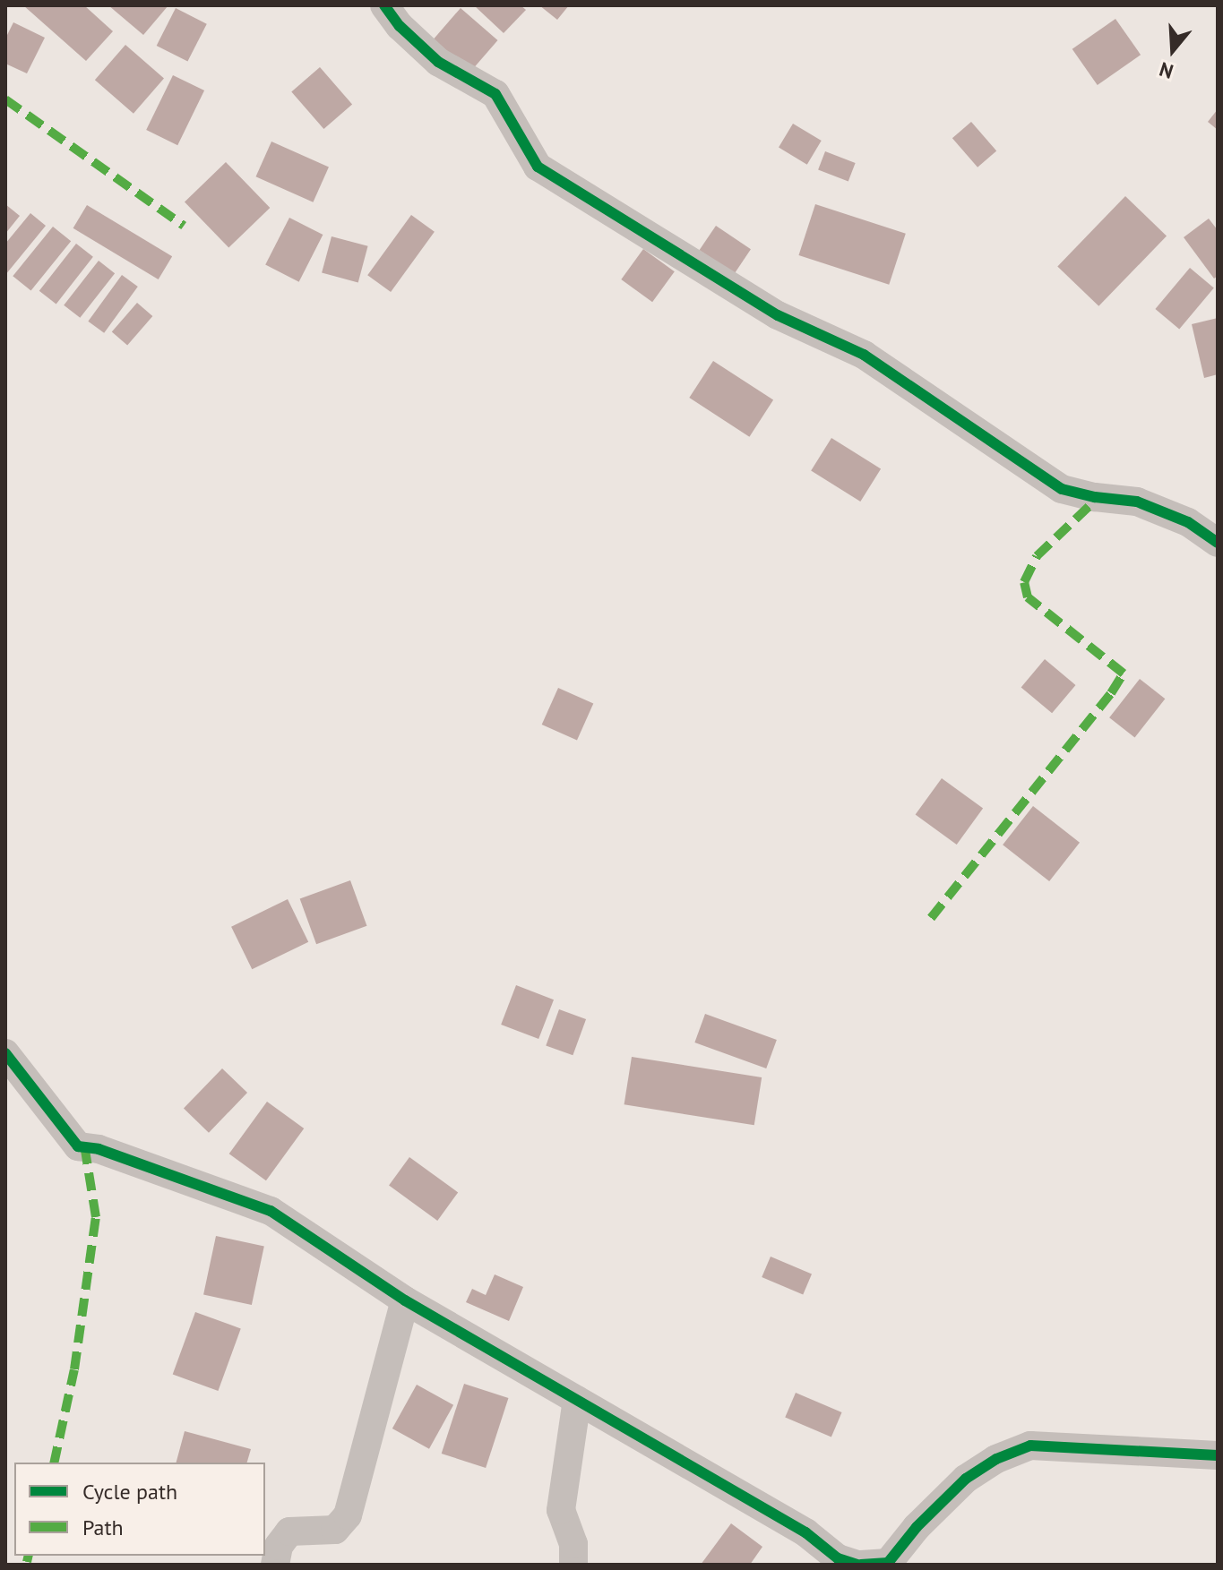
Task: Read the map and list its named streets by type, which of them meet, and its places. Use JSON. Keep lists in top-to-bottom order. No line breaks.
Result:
{"legend":["Cycle path","Path"],"north":"bottom"}
